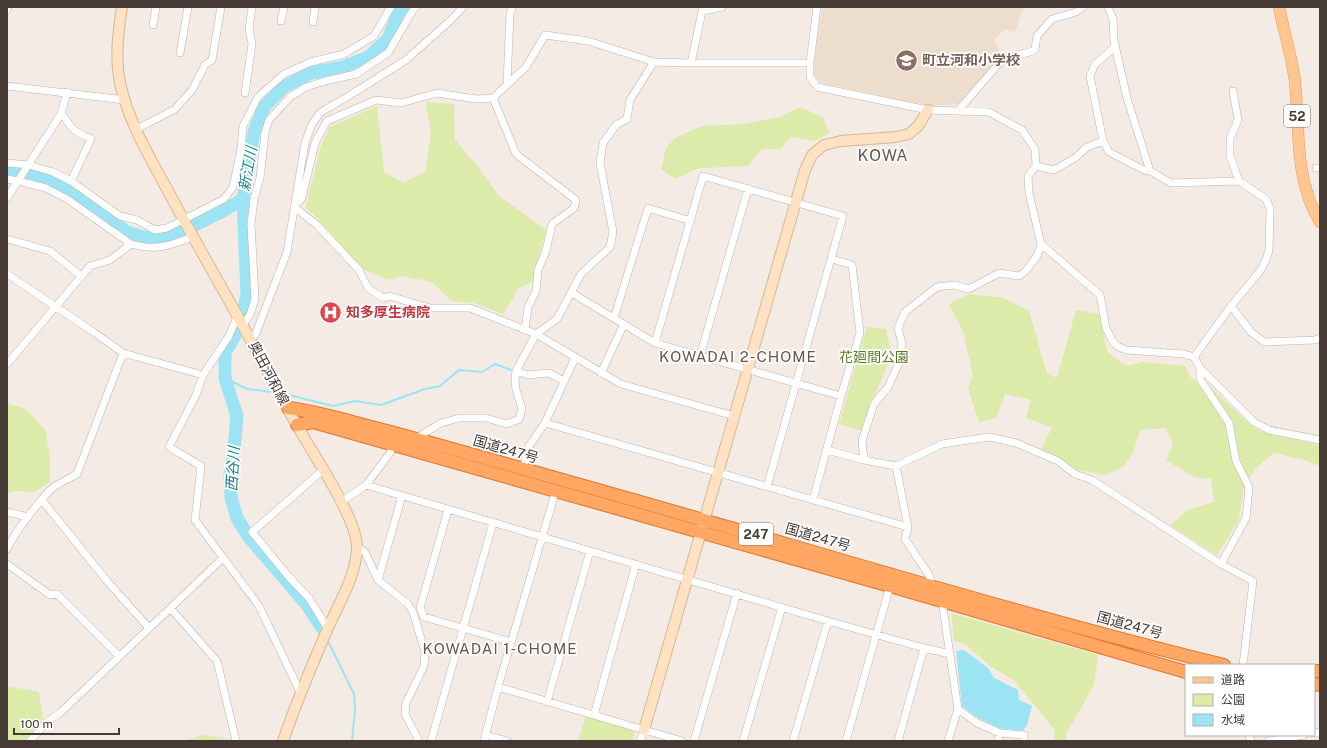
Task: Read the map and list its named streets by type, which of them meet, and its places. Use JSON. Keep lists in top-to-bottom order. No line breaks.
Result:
{"streets":{"highway":["国道247号","247"],"main road":["52","奥田河和線"]},"crossings":[["奥田河和線","国道247号"]],"districts":["KOWA","KOWADAI 2-CHOME","KOWADAI 1-CHOME"],"water":["新江川","西谷川"],"parks":["花廻間公園"],"places":{"school or university":["町立河和小学校"],"hospital":["知多厚生病院"]},"legend":["道路","公園","水域"],"scale_bar":"100 m"}
